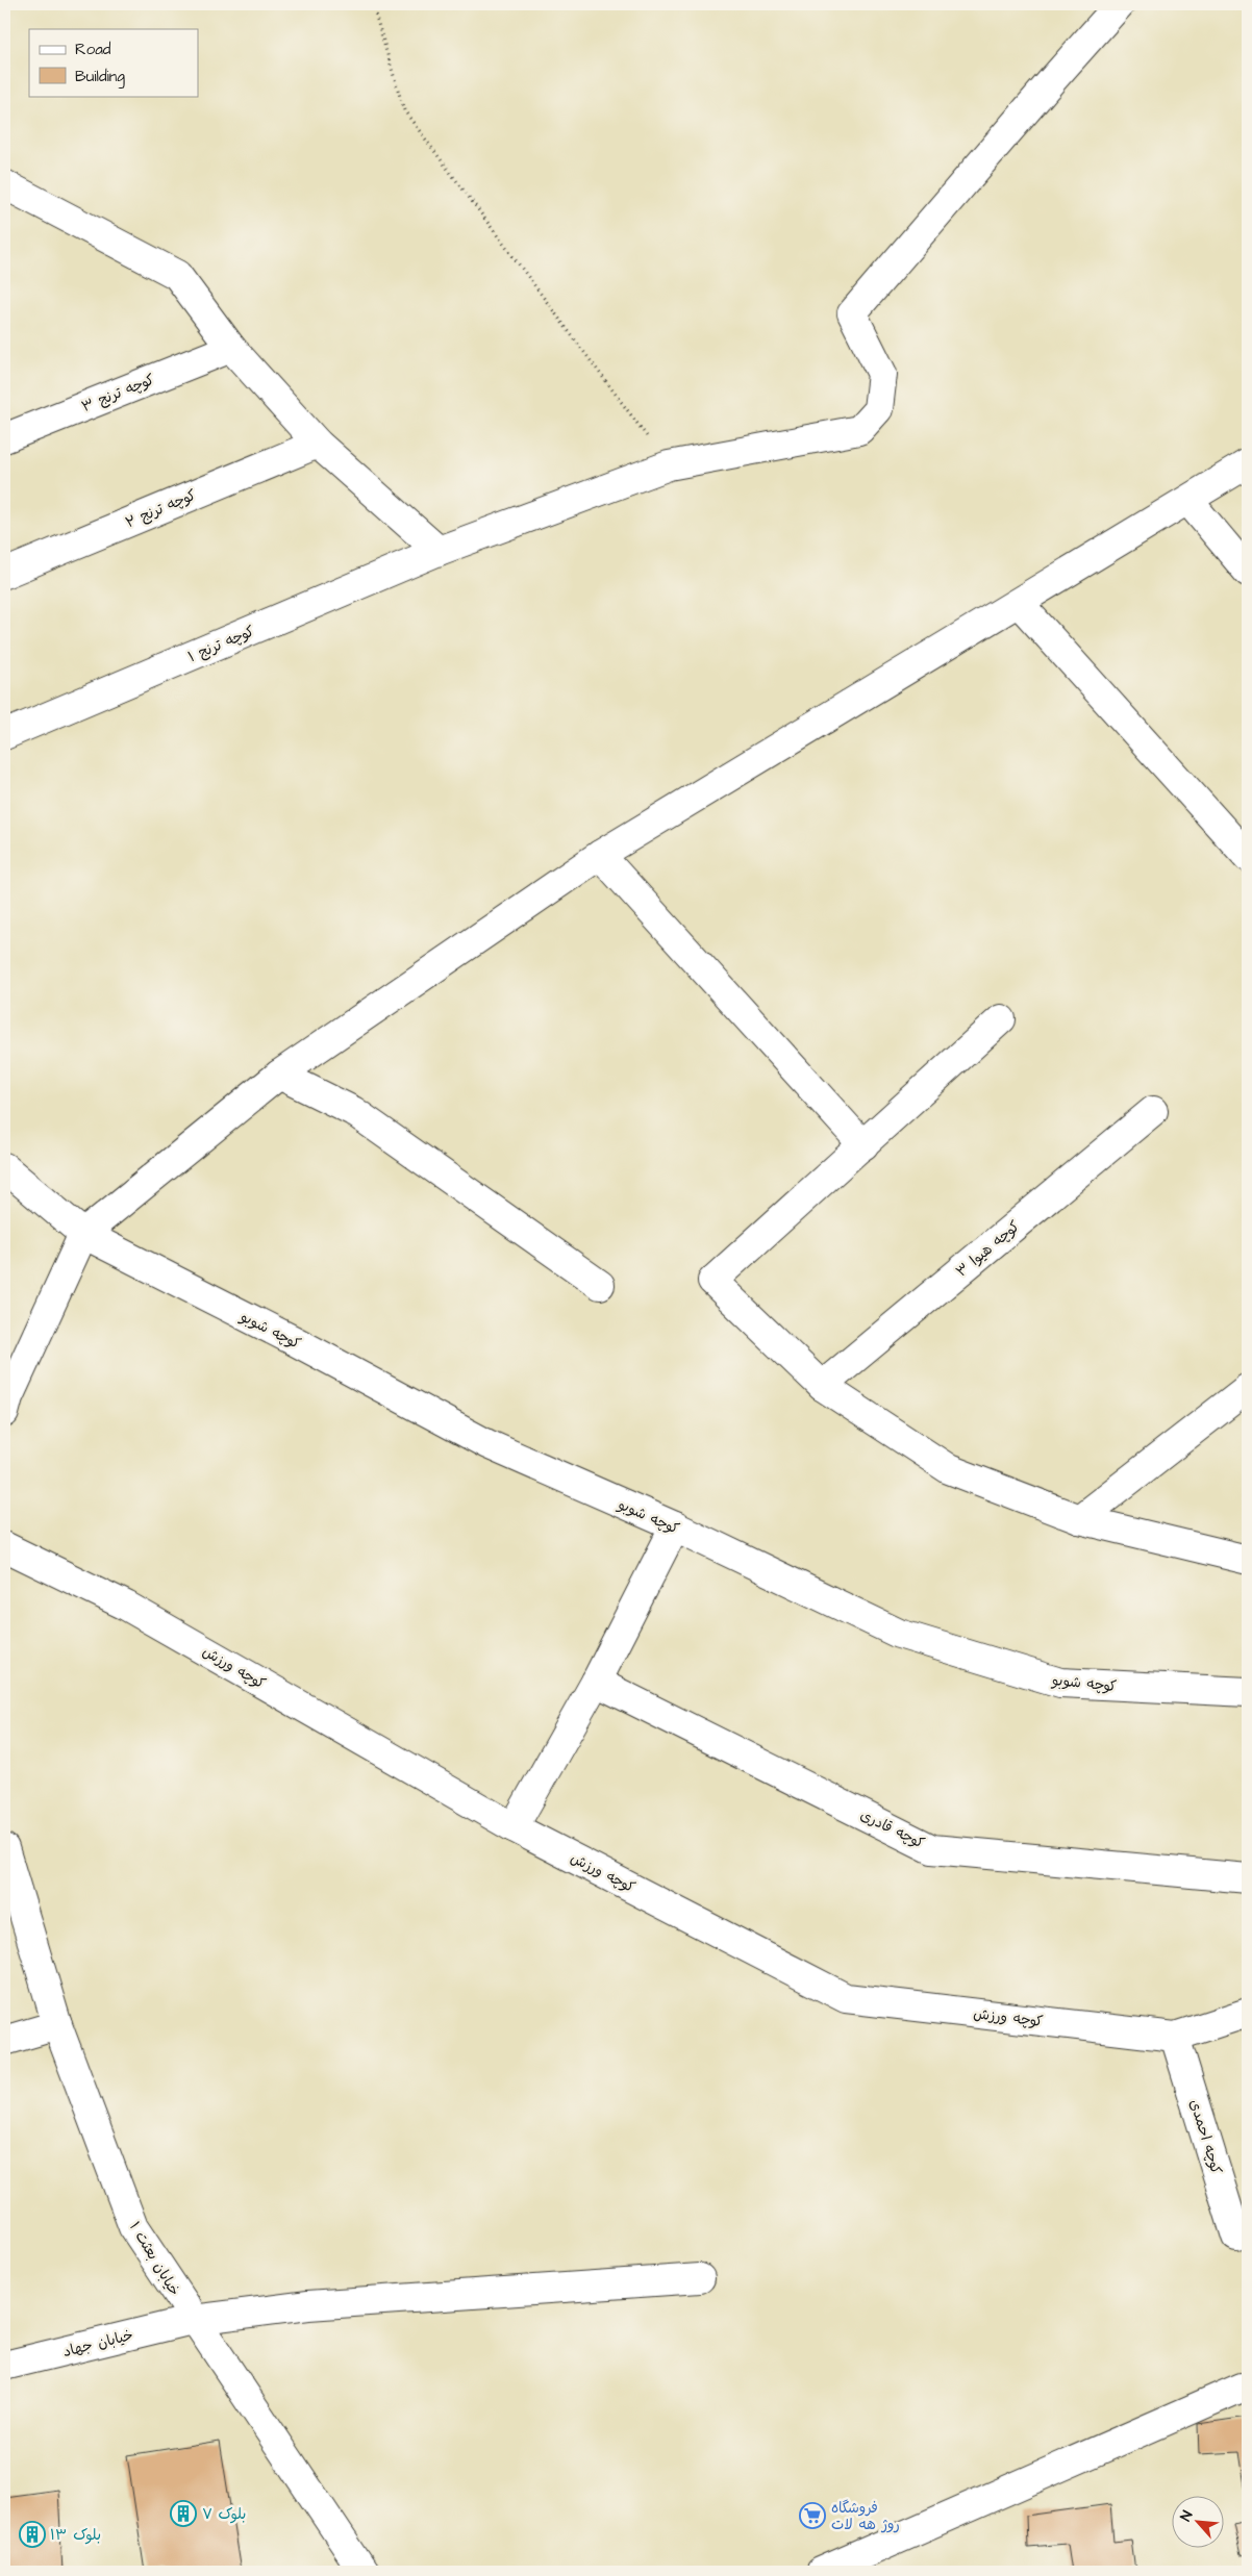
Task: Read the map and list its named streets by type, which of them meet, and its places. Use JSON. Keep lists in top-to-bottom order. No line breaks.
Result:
{"streets":{"street":["کوچه ترنج ۳","کوچه ترنج ۲","کوچه ترنج ۱","کوچه هیوا ۳","کوچه شوبو","کوچه ورزش","کوچه قادری","کوچه احمدی","خیابان بعثت ۱","خیابان جهاد"]},"crossings":[["کوچه ورزش","کوچه احمدی"],["خیابان بعثت ۱","خیابان جهاد"]],"places":{"building":["بلوک ۷","بلوک ۱۳"],"supermarket":["فروشگاه روژ هه لات"]},"legend":["Road","Building"],"north":"top left"}
